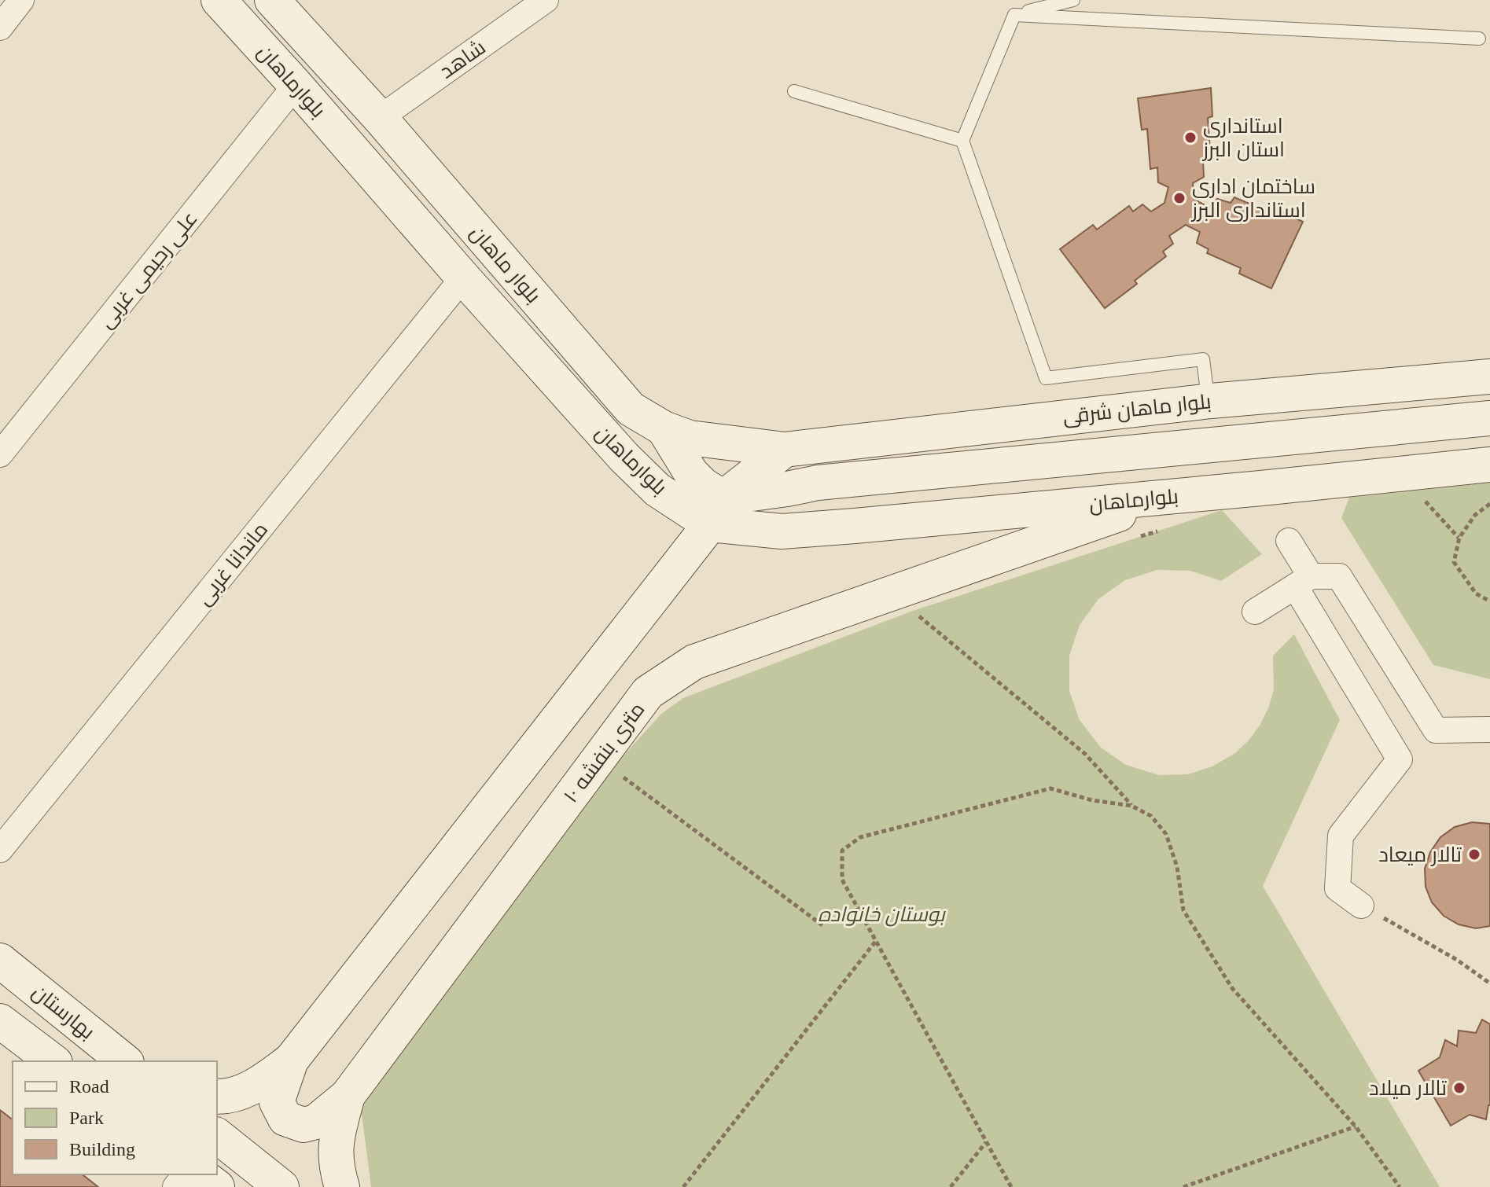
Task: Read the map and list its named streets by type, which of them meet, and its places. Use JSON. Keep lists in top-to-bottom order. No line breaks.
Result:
{"streets":{"main road":["بلوارماهان","بلوار ماهان","بلوار ماهان شرقی","۱۰ متری بنفشه","بهارستان"],"street":["شاهد","علی رحیمی غربی","ماندانا غربی"]},"crossings":[["شاهد","بلوار ماهان"],["بلوارماهان","علی رحیمی غربی"],["بلوارماهان","ماندانا غربی"],["بلوارماهان","۱۰ متری بنفشه"],["بلوار ماهان","بلوار ماهان شرقی"]],"parks":["بوستان خانواده"],"places":["استانداری استان البرز","ساختمان اداری استانداری البرز","تالار میعاد","تالار میلاد"],"legend":["Road","Park","Building"]}
